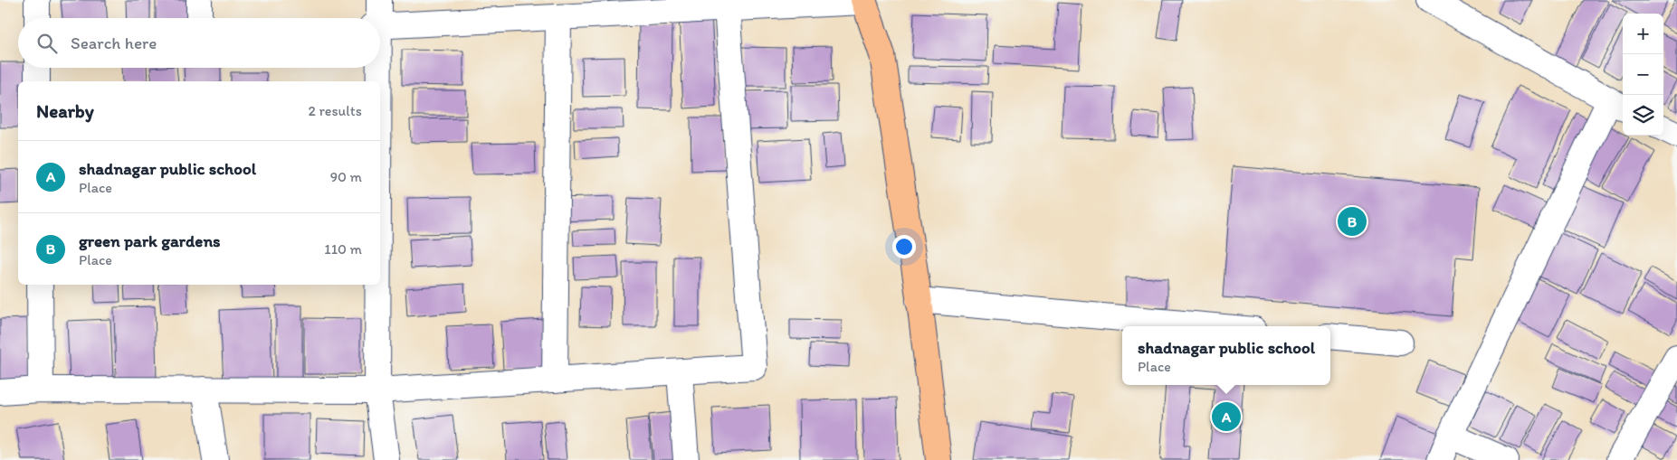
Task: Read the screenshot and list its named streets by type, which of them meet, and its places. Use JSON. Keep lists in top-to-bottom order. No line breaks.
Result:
{"page":{"map_buttons":["+","−"],"search":"Search here","heading":["Nearby","2 results"],"list":[{"mark":"A","name":"shadnagar public school","note":"Place","value":"90 m"},{"mark":"B","name":"green park gardens","note":"Place","value":"110 m"}],"pins":["B","A"],"popup":["shadnagar public school","Place"]}}
